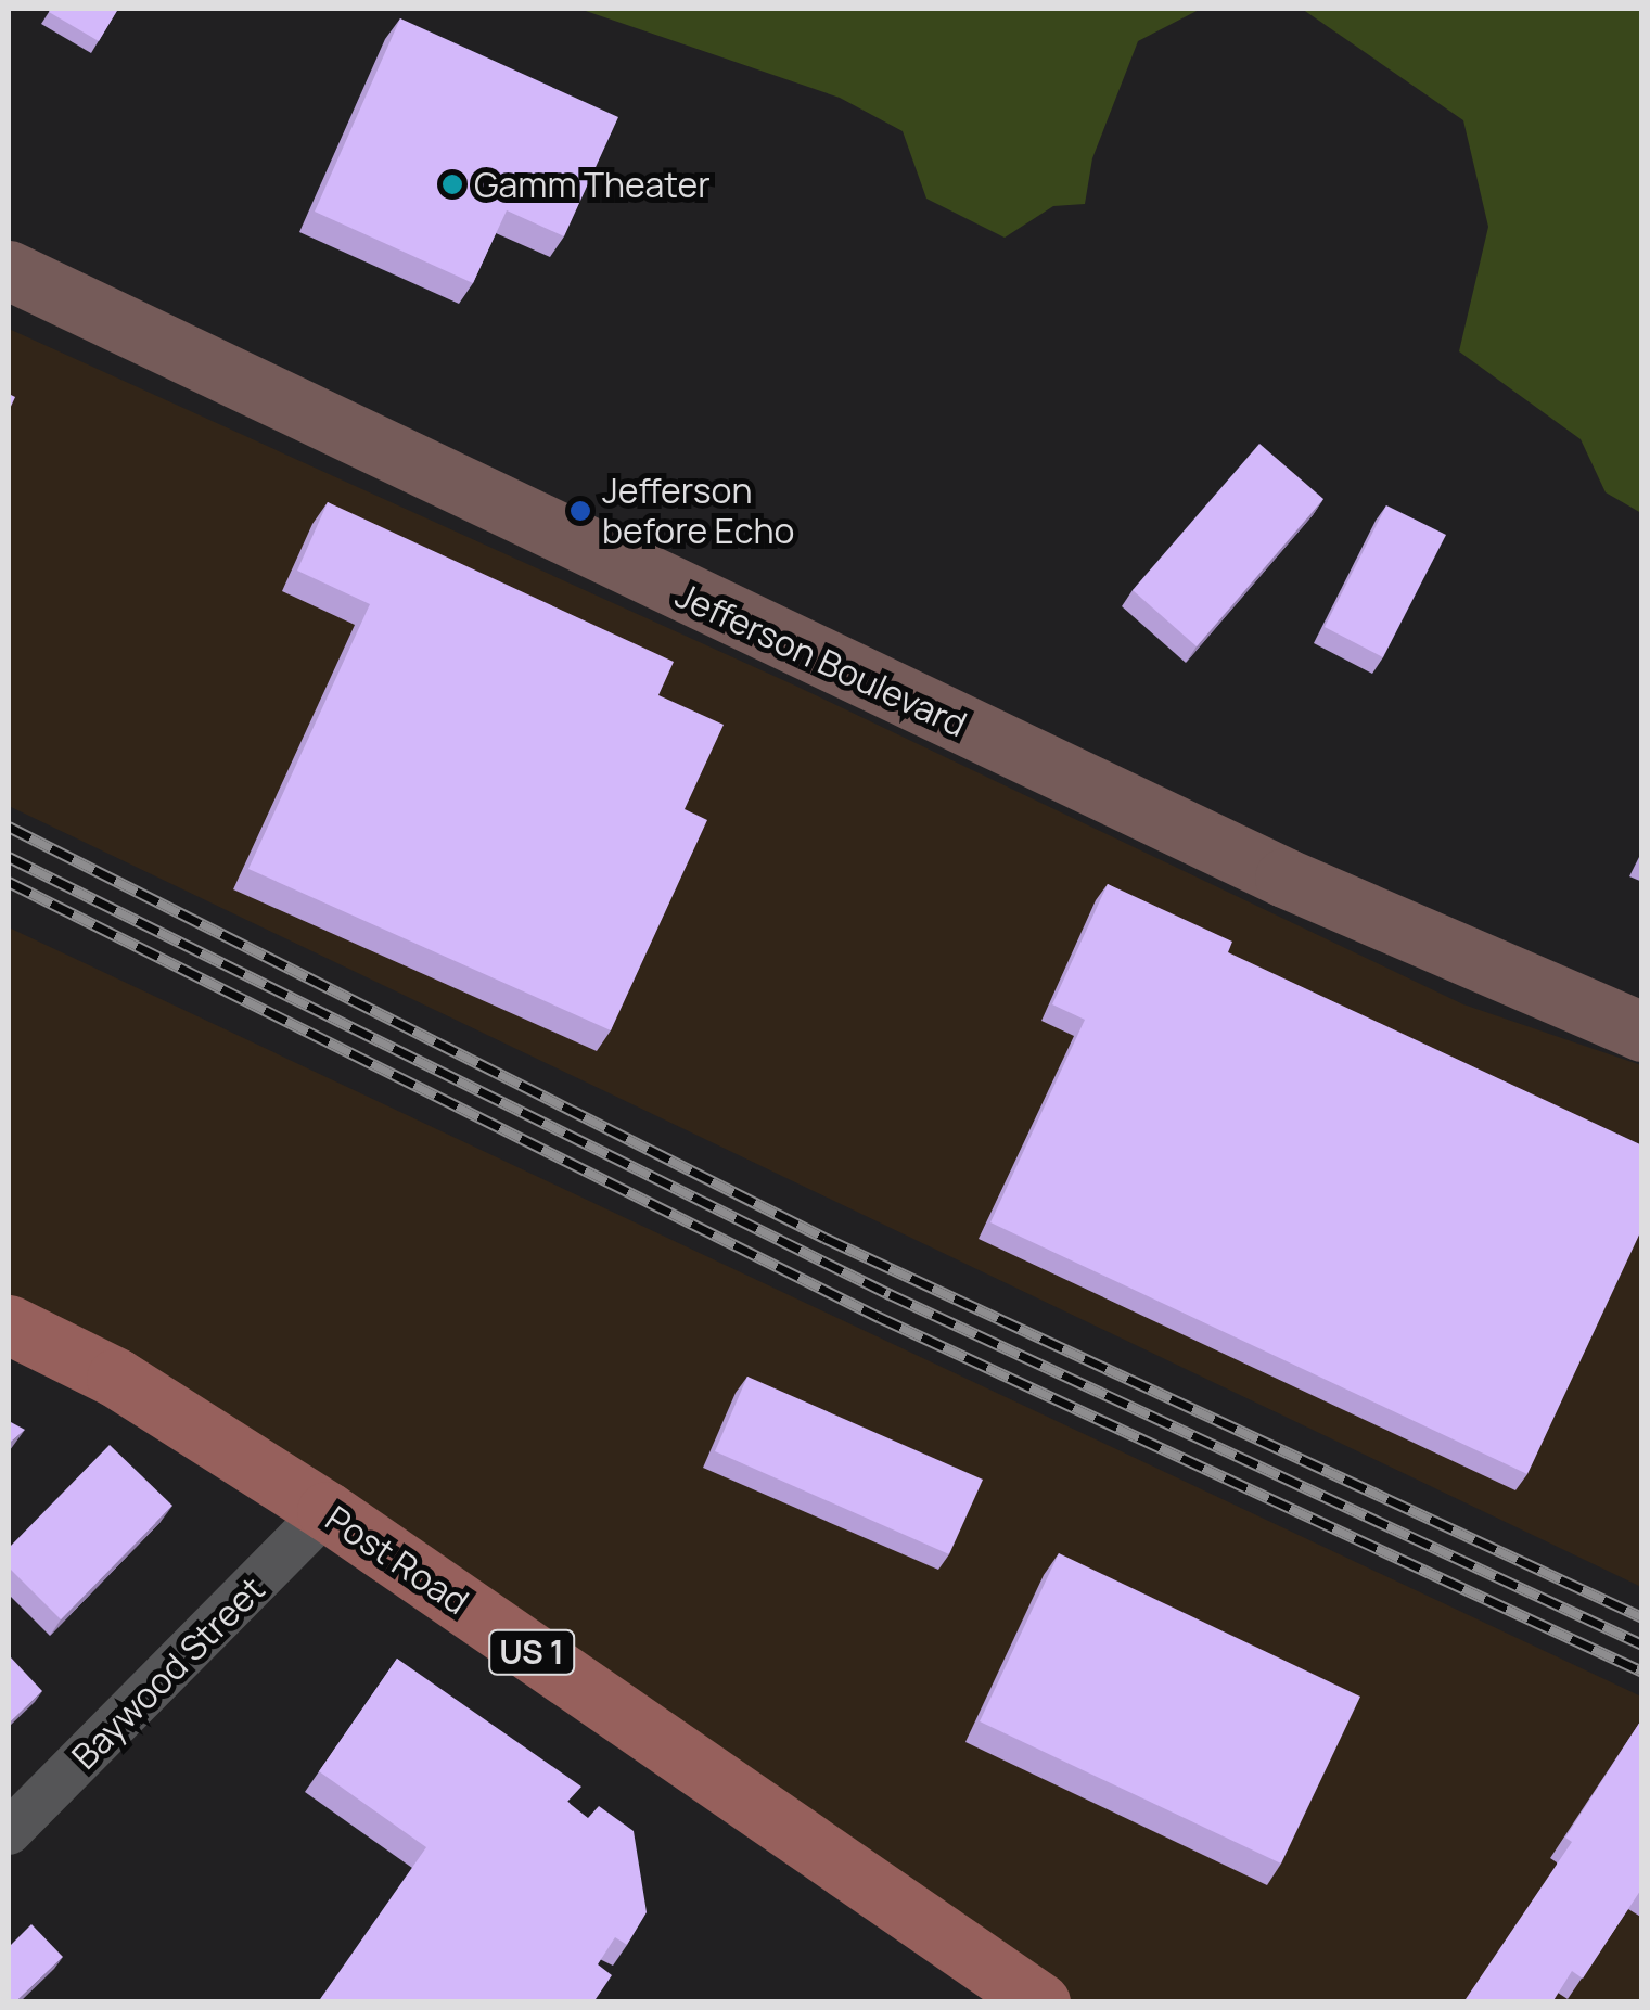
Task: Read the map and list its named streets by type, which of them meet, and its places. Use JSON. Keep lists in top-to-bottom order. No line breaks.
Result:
{"streets":{"main road":["Jefferson Boulevard","Post Road","US 1"],"street":["Baywood Street"]},"crossings":[["Post Road","Baywood Street"]],"places":["Gamm Theater","Jefferson before Echo"]}
